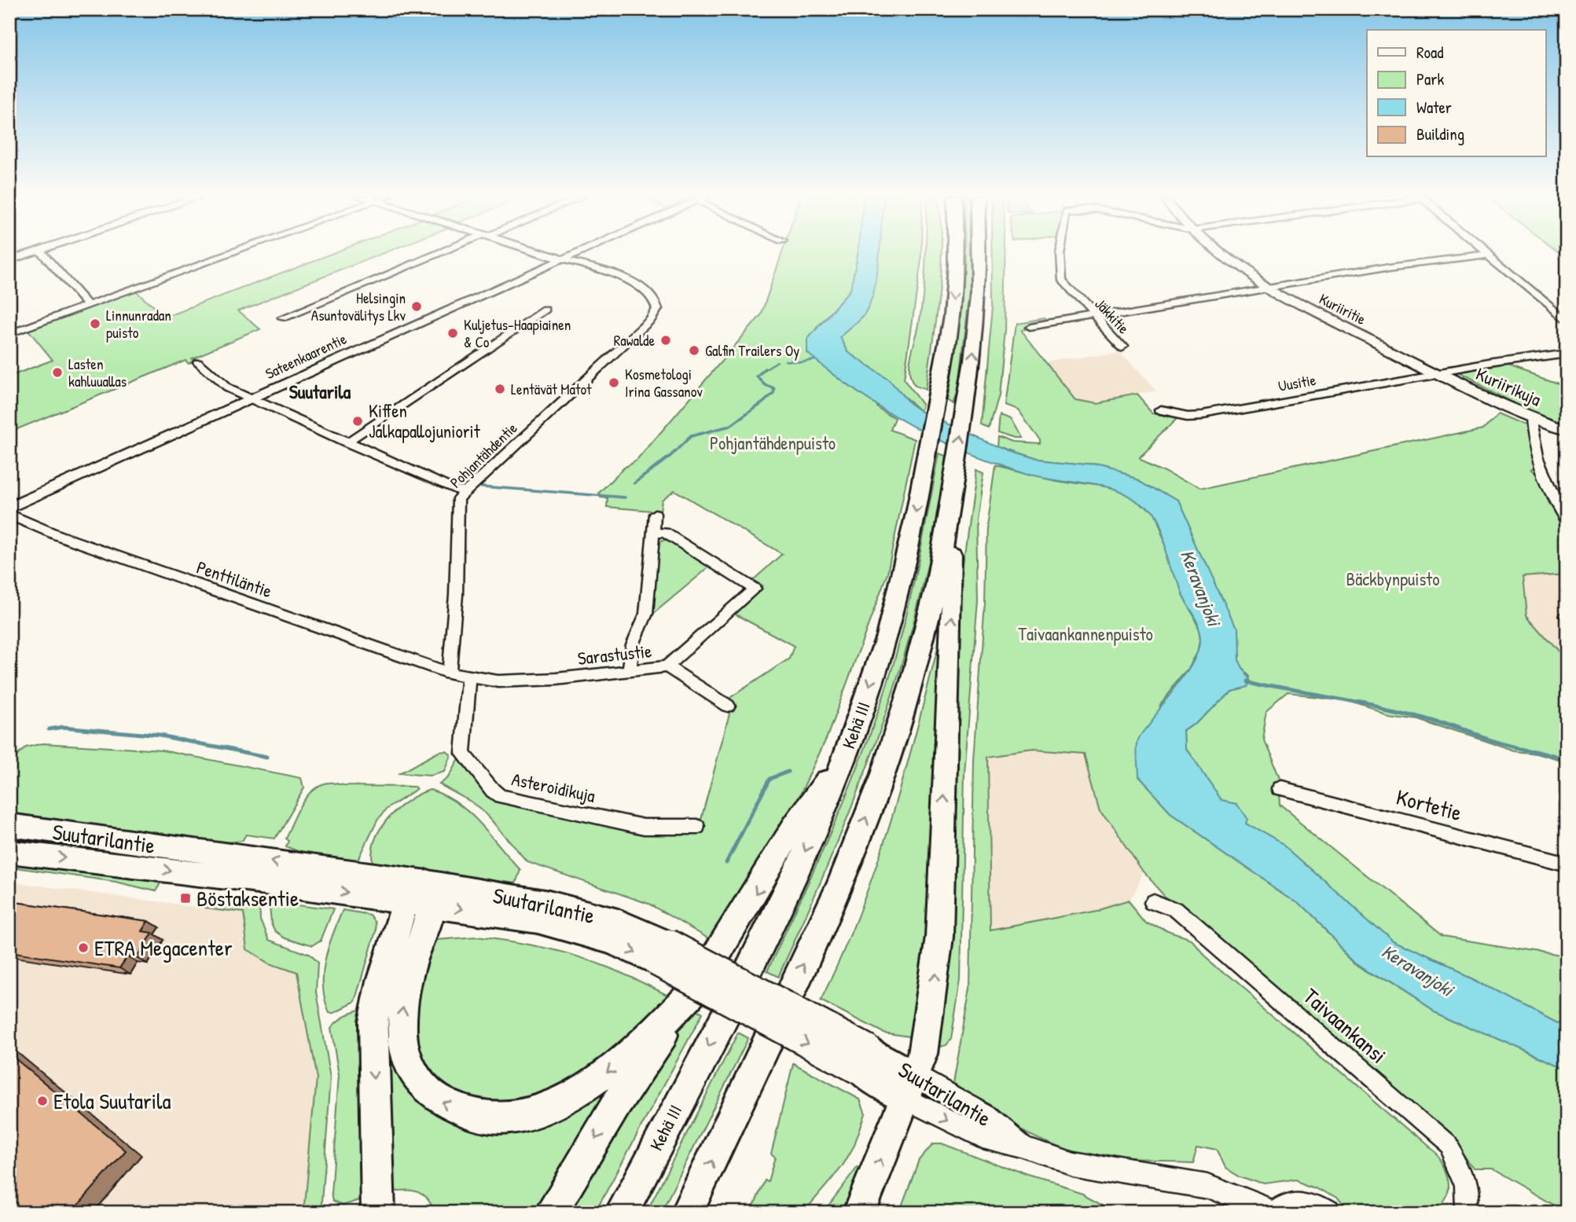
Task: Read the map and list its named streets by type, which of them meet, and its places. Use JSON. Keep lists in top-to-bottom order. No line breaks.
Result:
{"streets":{"highway":["Kehä III"],"main road":["Suutarilantie"],"street":["Kuriiritie","Jäkkitie","Sateenkaarentie","Uusitie","Kuriirikuja","Pohjantähdentie","Penttiläntie","Sarastustie","Asteroidikuja","Kortetie","Taivaankansi"]},"crossings":[["Kuriiritie","Uusitie"],["Kuriiritie","Kuriirikuja"],["Sateenkaarentie","Pohjantähdentie"],["Uusitie","Kuriirikuja"],["Pohjantähdentie","Penttiläntie"],["Pohjantähdentie","Sarastustie"],["Penttiläntie","Sarastustie"],["Sarastustie","Asteroidikuja"]],"districts":["Suutarila"],"water":["Keravanjoki"],"parks":["Pohjantähdenpuisto","Bäckbynpuisto","Taivaankannenpuisto"],"places":{"other":["Helsingin Asuntovälitys Lkv","Linnunradan puisto","Kuljetus-Haapiainen & Co","Rawalde","Galfin Trailers Oy","Lasten kahluuallas","Kosmetologi Irina Gassanov","Lentävät Matot","Kiffen Jalkapallojuniorit","ETRA Megacenter","Etola Suutarila"],"transit":["Böstaksentie"]},"legend":["Road","Park","Water","Building"]}
